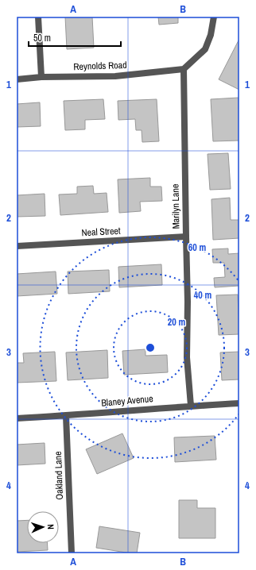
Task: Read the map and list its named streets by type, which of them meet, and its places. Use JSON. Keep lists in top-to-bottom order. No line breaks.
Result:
{"streets":{"street":["Reynolds Road","Marilyn Lane","Neal Street","Blaney Avenue","Oakland Lane"]},"crossings":[["Reynolds Road","Marilyn Lane"],["Marilyn Lane","Neal Street"],["Marilyn Lane","Blaney Avenue"],["Blaney Avenue","Oakland Lane"]],"scale_bar":"50 m","north":"right","grid":{"columns":["A","B"],"rows":["1","2","3","4"]},"rings":["60 m","40 m","20 m"]}
